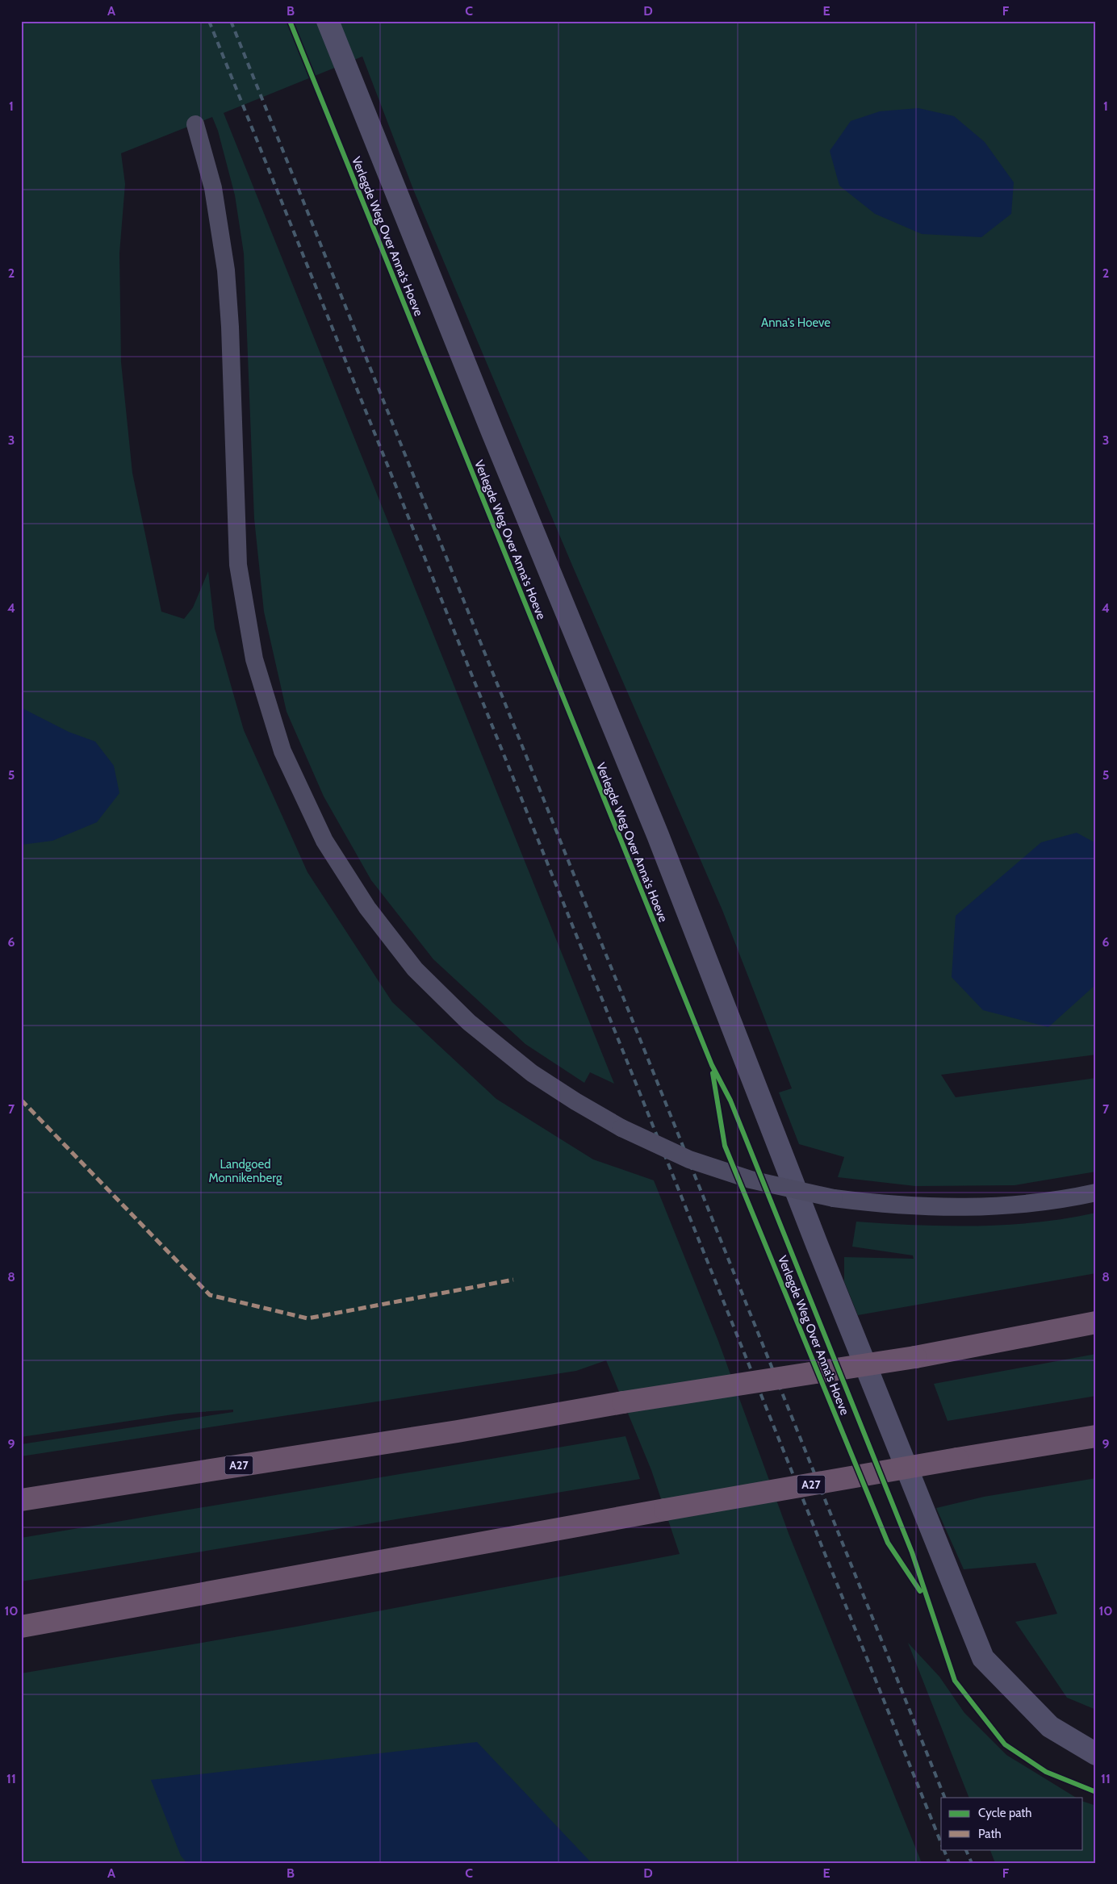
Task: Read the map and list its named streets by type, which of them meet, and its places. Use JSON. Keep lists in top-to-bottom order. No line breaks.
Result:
{"streets":{"highway":["A27"],"main road":["Verlegde Weg Over Anna's Hoeve"]},"parks":["Anna's Hoeve","Landgoed Monnikenberg"],"legend":["Cycle path","Path"],"grid":{"columns":["A","B","C","D","E","F"],"rows":["1","2","3","4","5","6","7","8","9","10","11"]}}
